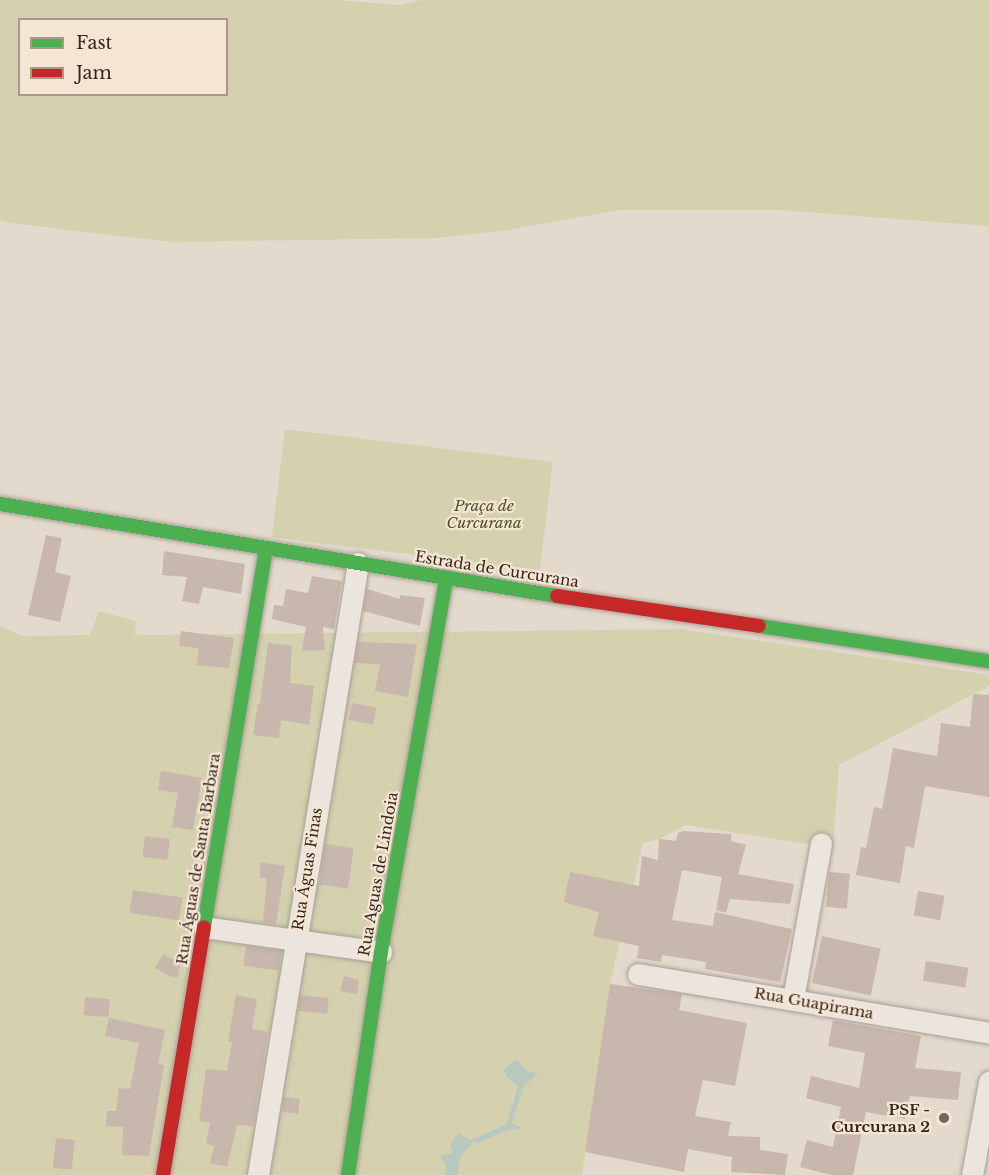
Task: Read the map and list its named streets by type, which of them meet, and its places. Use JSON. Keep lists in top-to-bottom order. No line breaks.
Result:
{"streets":{"street":["Estrada de Curcurana","Rua Águas de Santa Barbara","Rua Águas Finas","Rua Aguas de Lindoia","Rua Guapirama"]},"crossings":[["Estrada de Curcurana","Rua Águas de Santa Barbara"],["Estrada de Curcurana","Rua Águas Finas"],["Estrada de Curcurana","Rua Aguas de Lindoia"]],"parks":["Praça de Curcurana"],"places":["PSF - Curcurana 2"],"legend":["Fast","Jam"]}
